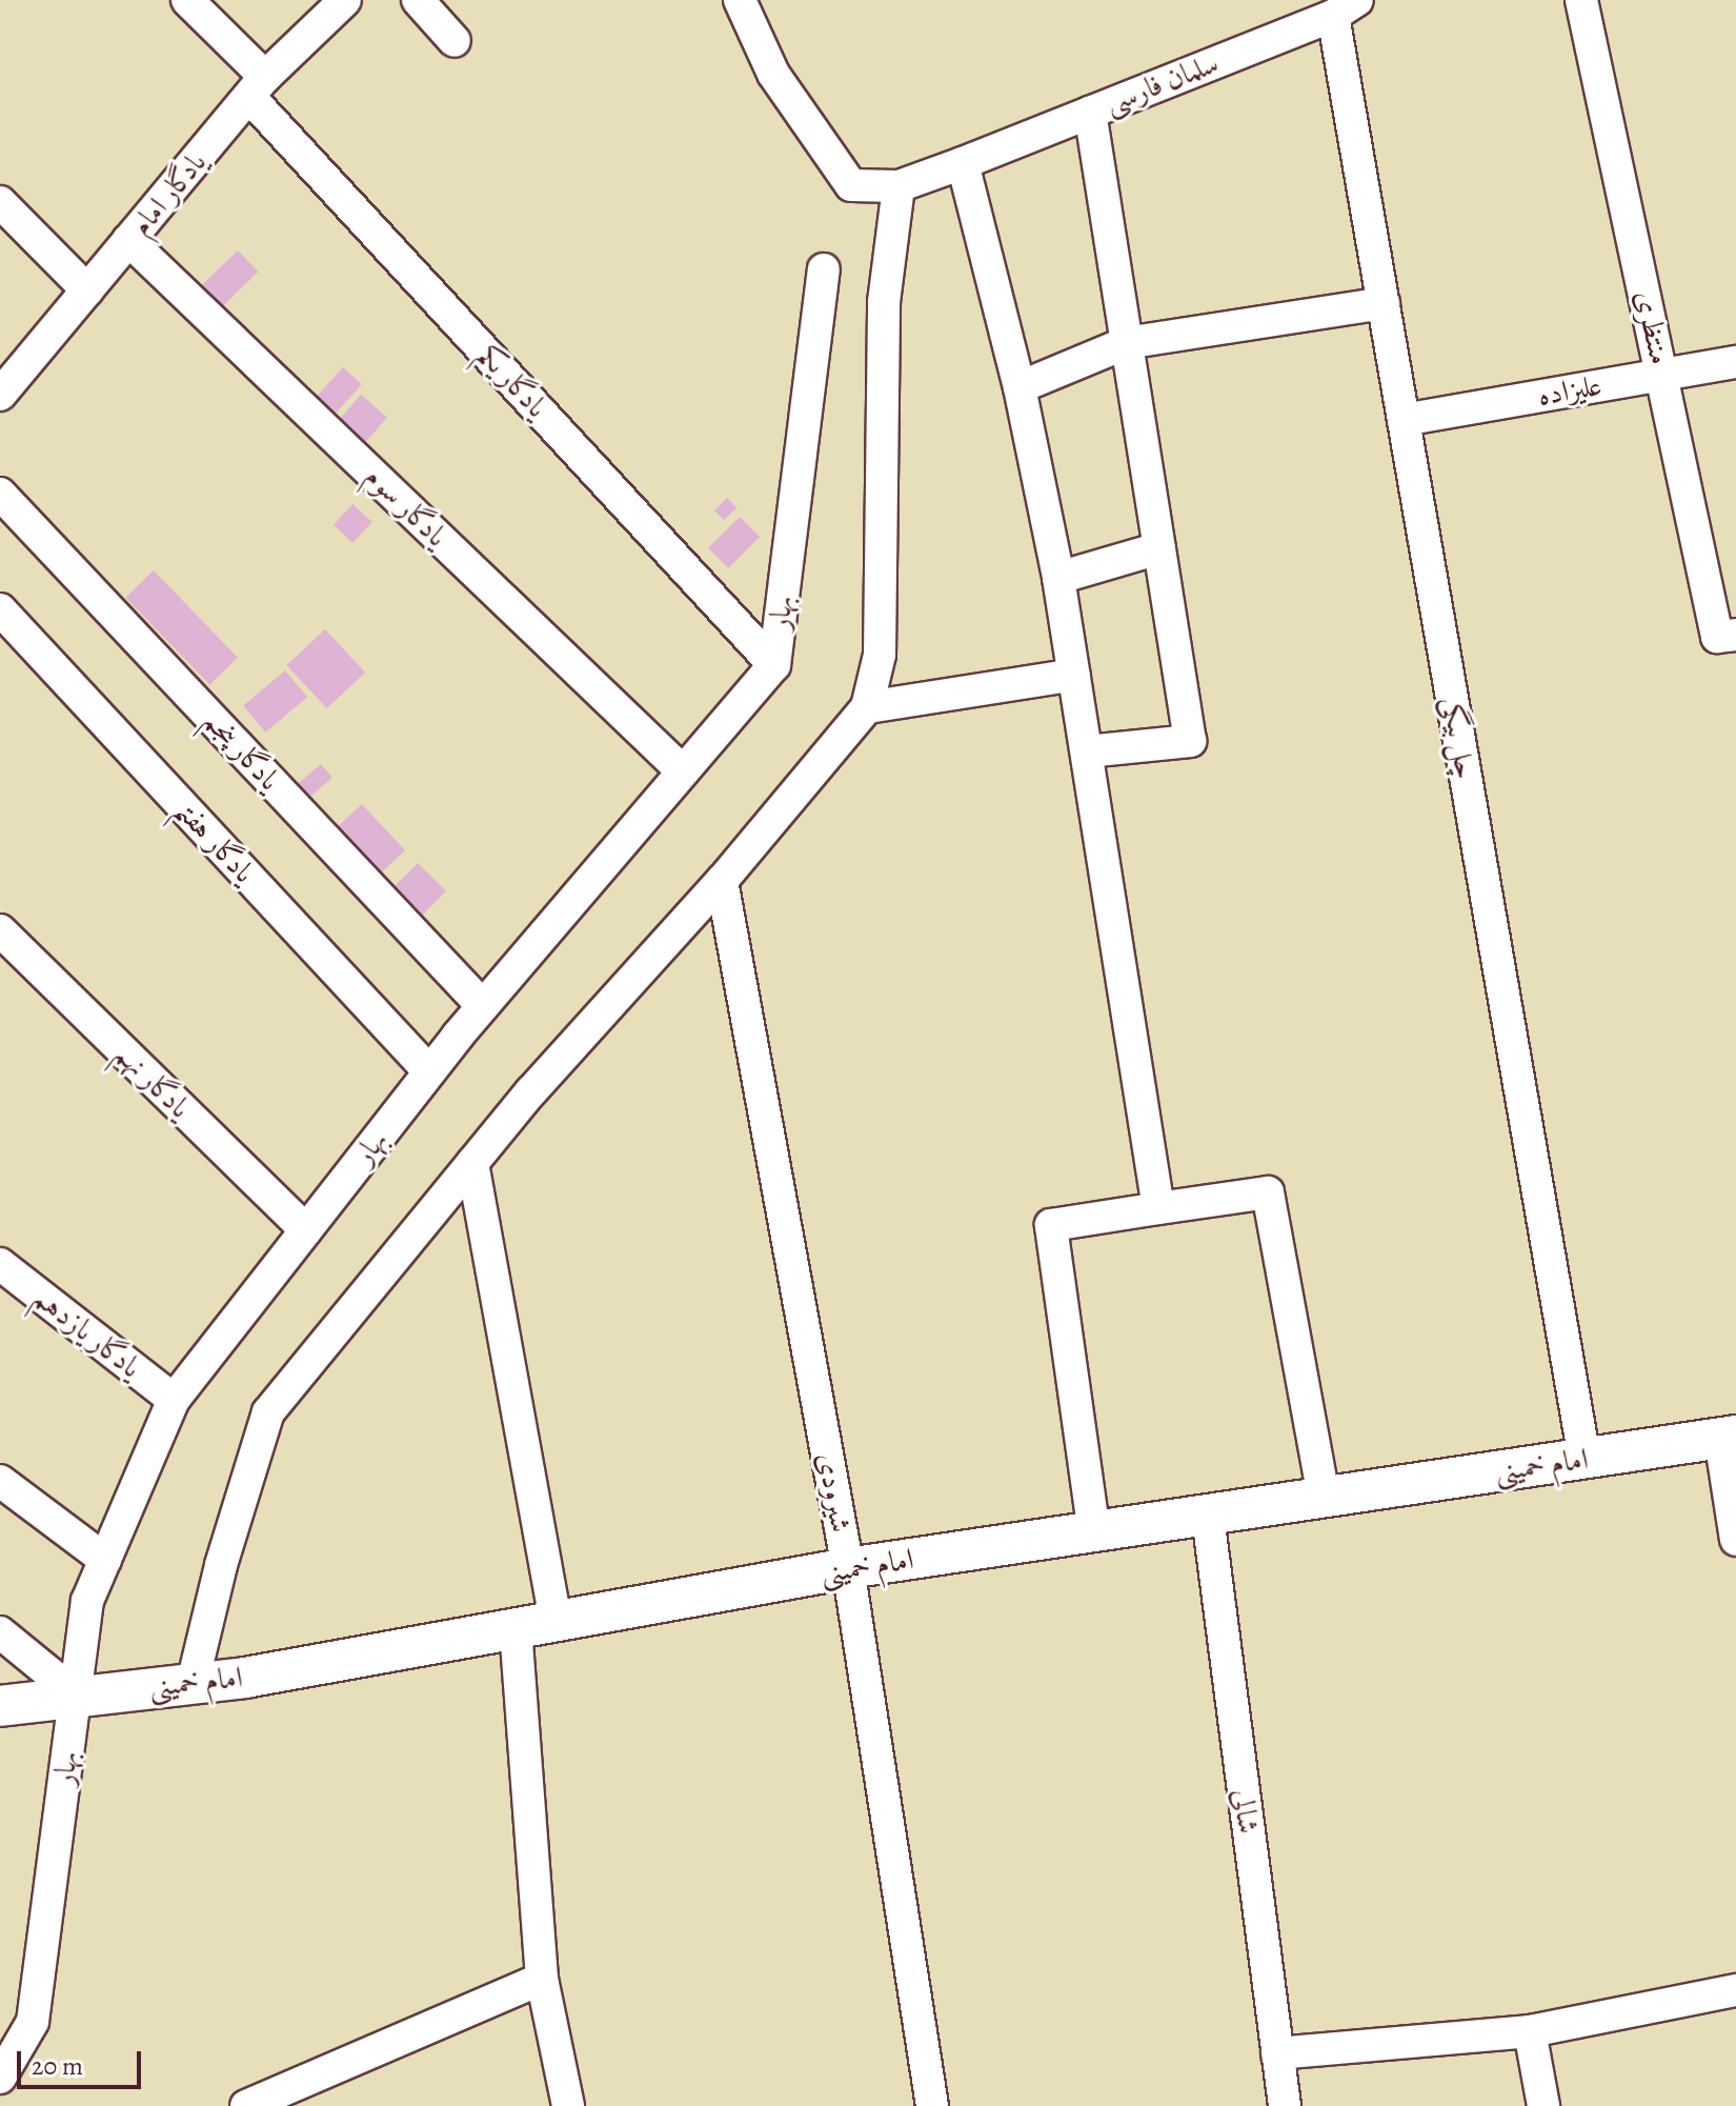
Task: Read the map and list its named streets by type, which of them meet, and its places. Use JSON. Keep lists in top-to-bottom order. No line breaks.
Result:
{"streets":{"street":["سلمان فارسی","یادگار امام","منتظری","یادگار یکم","علیزاده","یادگار سوم","بهار","چل بیگی","یادگار پنجم","یادگار هفتم","یادگار نهم","یادگار یازدهم","امام خمینی","شیرودی","شالی"]},"crossings":[["سلمان فارسی","چل بیگی"],["یادگار امام","یادگار یکم"],["یادگار امام","یادگار سوم"],["منتظری","علیزاده"],["یادگار یکم","بهار"],["علیزاده","چل بیگی"],["یادگار سوم","بهار"],["بهار","یادگار پنجم"],["بهار","یادگار هفتم"],["بهار","یادگار نهم"],["بهار","یادگار یازدهم"],["بهار","امام خمینی"],["چل بیگی","امام خمینی"],["امام خمینی","شیرودی"],["امام خمینی","شالی"]],"scale_bar":"20 m"}
